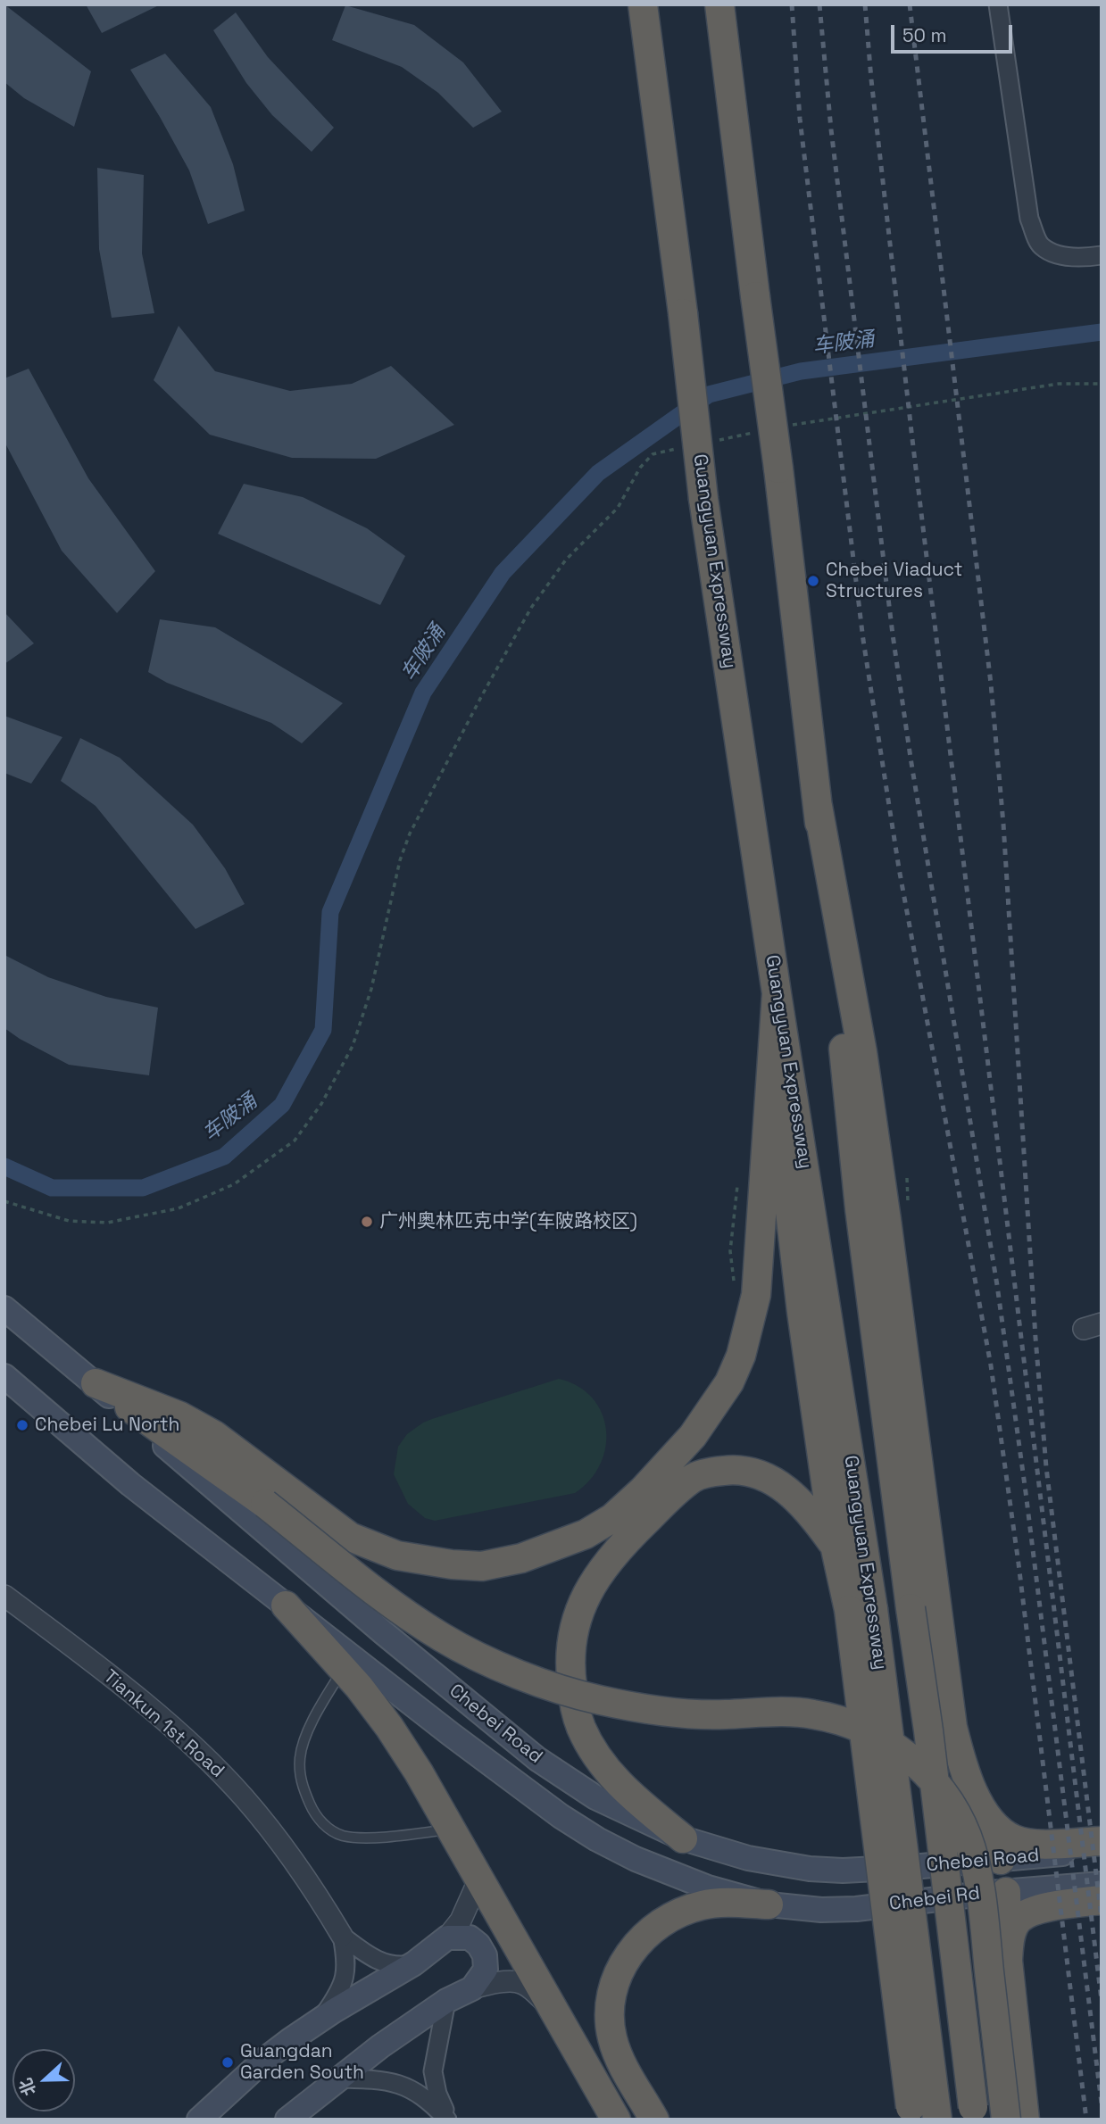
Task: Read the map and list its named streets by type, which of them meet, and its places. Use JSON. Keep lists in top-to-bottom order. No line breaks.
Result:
{"streets":{"highway":["Guangyuan Expressway"],"main road":["Chebei Road","Chebei Rd"],"street":["Tiankun 1st Road"]},"crossings":[["Chebei Road","Chebei Rd"]],"water":["车陂涌"],"places":["Chebei Viaduct Structures","广州奥林匹克中学(车陂路校区)","Chebei Lu North","Guangdan Garden South"],"scale_bar":"50 m","north":"left"}
